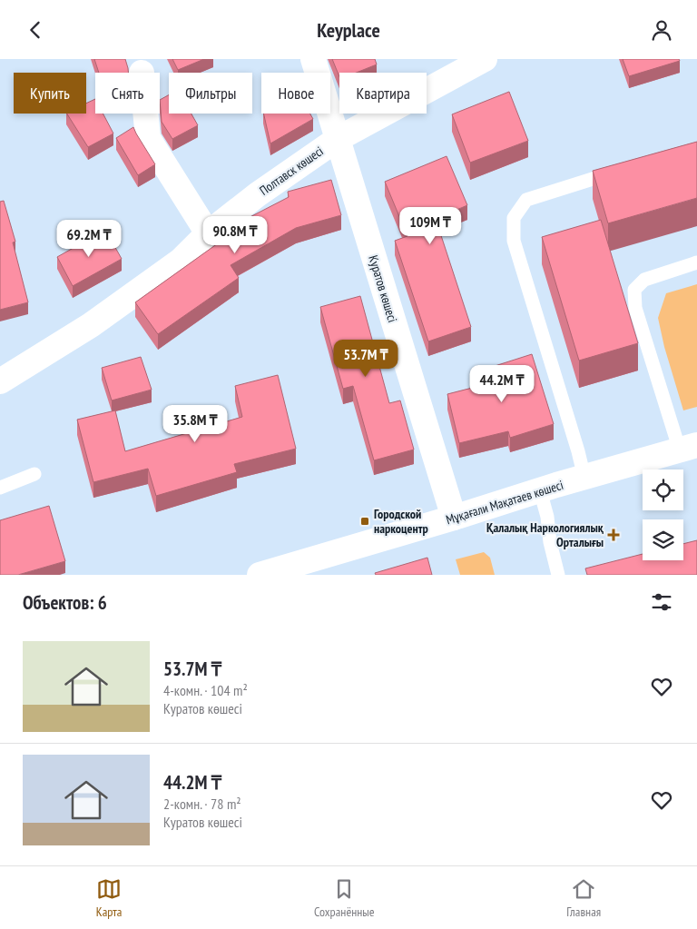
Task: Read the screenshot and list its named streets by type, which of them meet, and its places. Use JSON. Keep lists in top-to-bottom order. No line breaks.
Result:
{"streets":{"street":["Полтавск көшесі","Куратов көшесі","Мұқағали Мақатаев көшесі"]},"crossings":[["Полтавск көшесі","Куратов көшесі"],["Куратов көшесі","Мұқағали Мақатаев көшесі"]],"places":{"transit":["Городской наркоцентр"],"health":["Қалалық Наркологиялық Орталығы"]},"page":{"header":"Keyplace","chip":["Купить","Снять","Фильтры","Новое","Квартира"],"price":["109M ₸","90.8M ₸","69.2M ₸","53.7M ₸","44.2M ₸","35.8M ₸"],"heading":"Объектов: 6","list":[{"name":"53.7M ₸","note":"4-комн. · 104 m² · Куратов көшесі"},{"name":"44.2M ₸","note":"2-комн. · 78 m² · Куратов көшесі"}],"tabs":["Карта","Сохранённые","Главная"]}}
